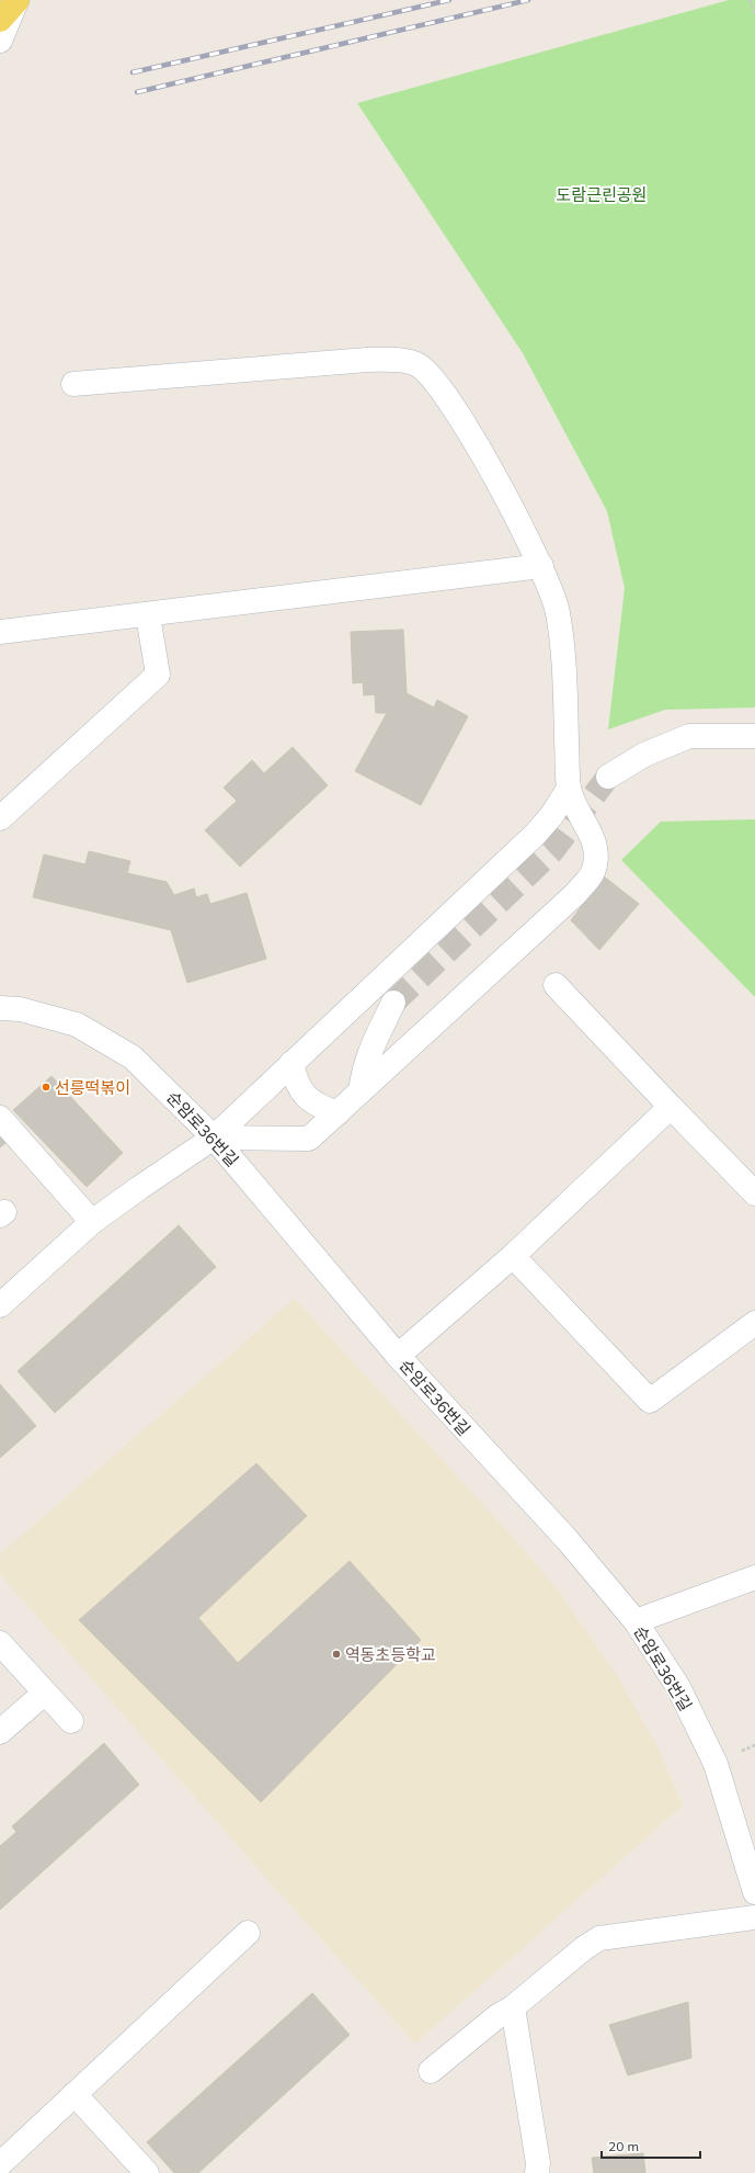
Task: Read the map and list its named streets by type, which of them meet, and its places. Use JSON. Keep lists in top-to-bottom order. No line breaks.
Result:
{"streets":{"street":["순암로36번길"]},"parks":["도람근린공원"],"places":["선릉떡볶이","역동초등학교"],"scale_bar":"20 m"}
